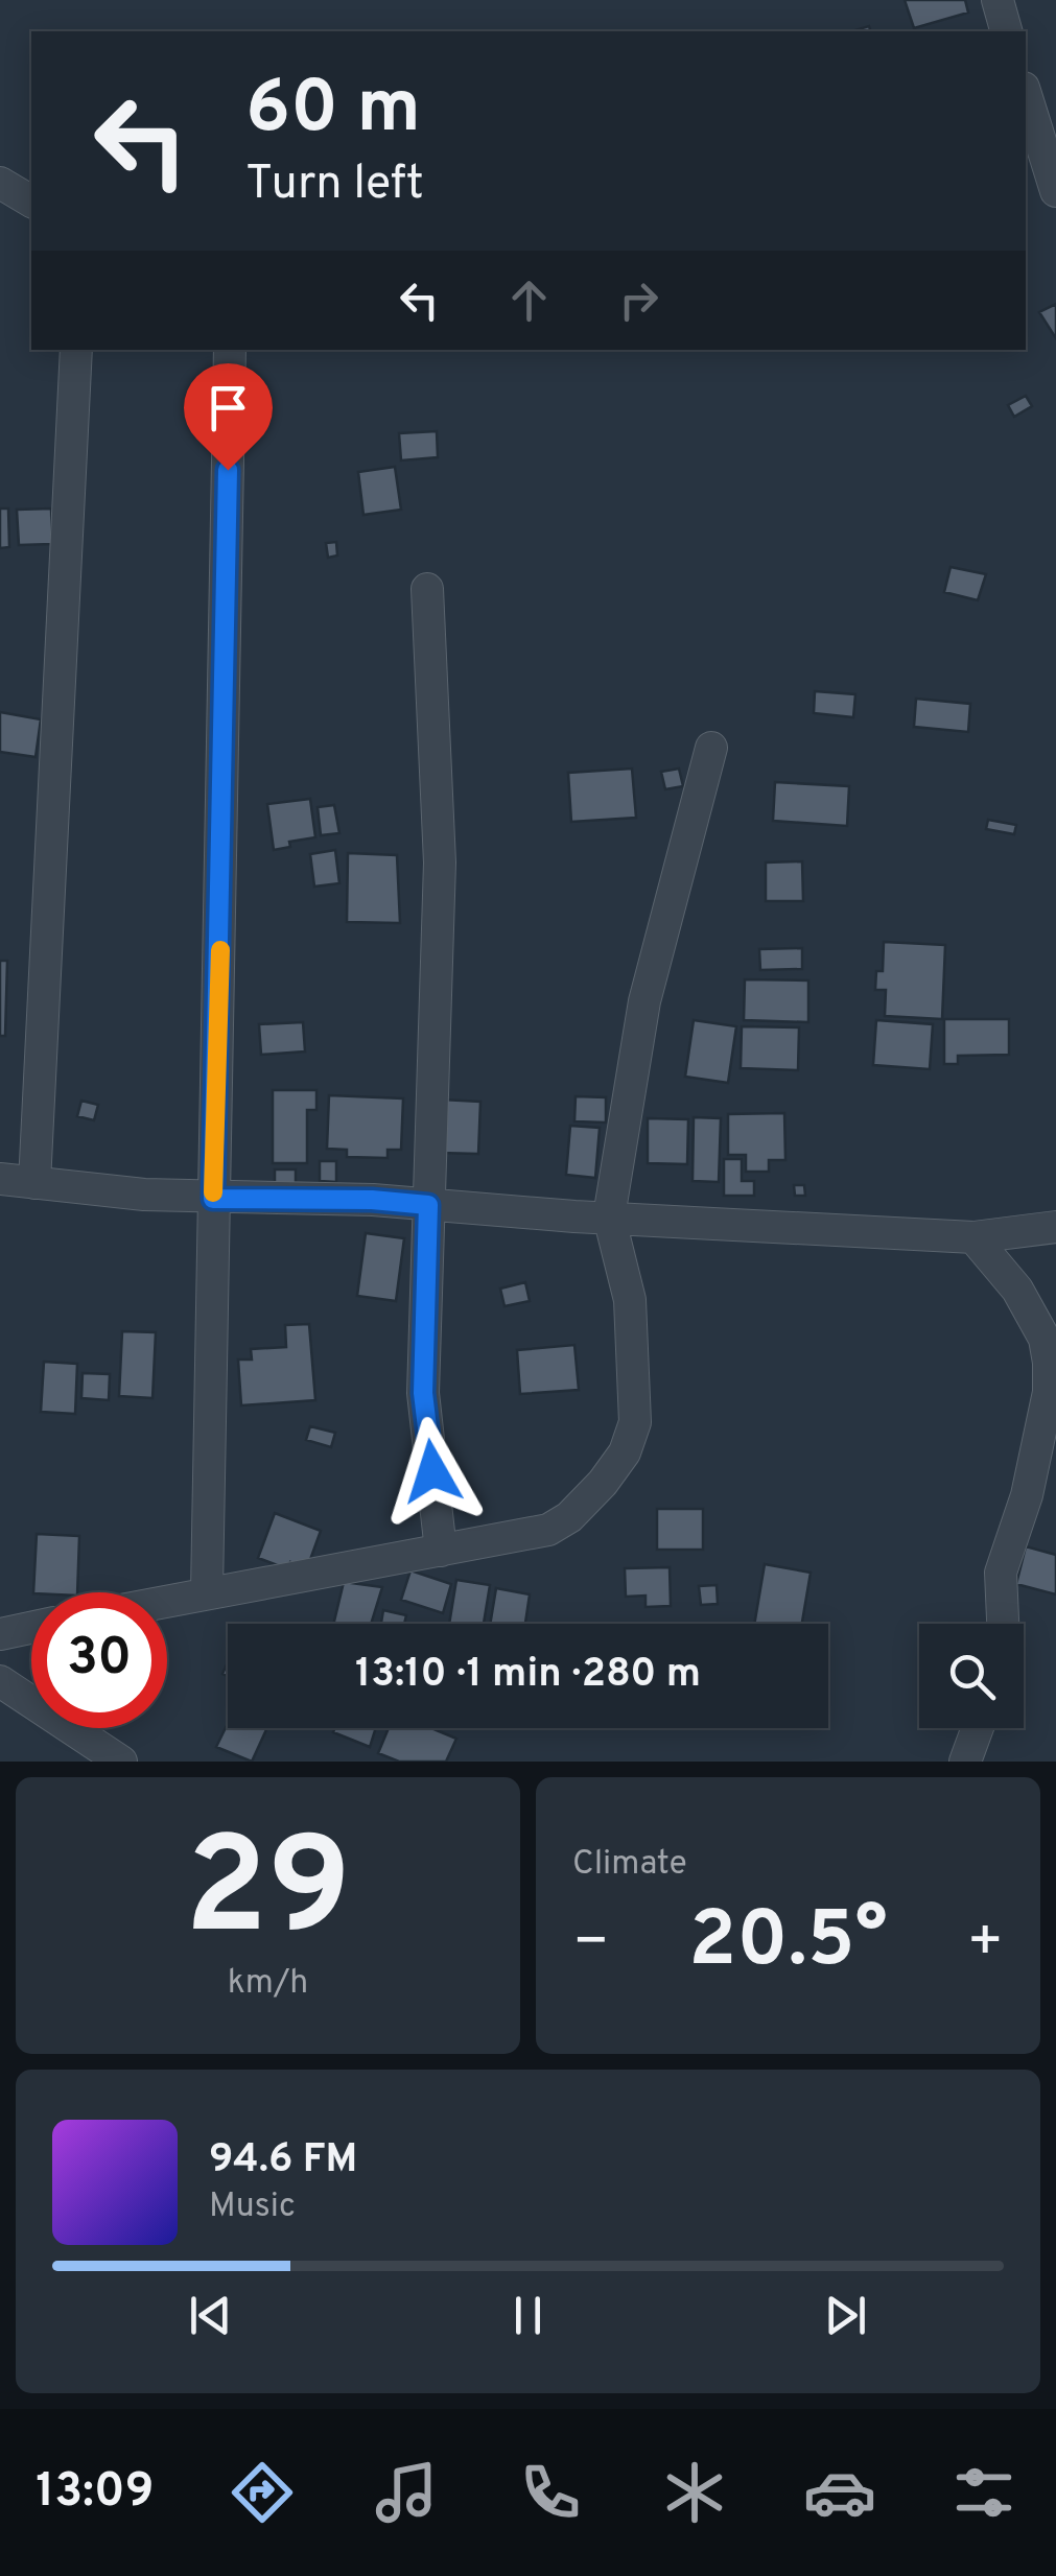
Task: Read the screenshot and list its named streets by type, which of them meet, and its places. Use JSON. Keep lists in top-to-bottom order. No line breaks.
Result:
{"page":{"turn":["60 m","Turn left"],"limit":"30","trip":"13:10 · 1 min · 280 m","tile":[["29","km/h"],"Climate"],"heat":["−","20.5°","+"],"song":["94.6 FM","Music"],"tabs":"13:09"}}
